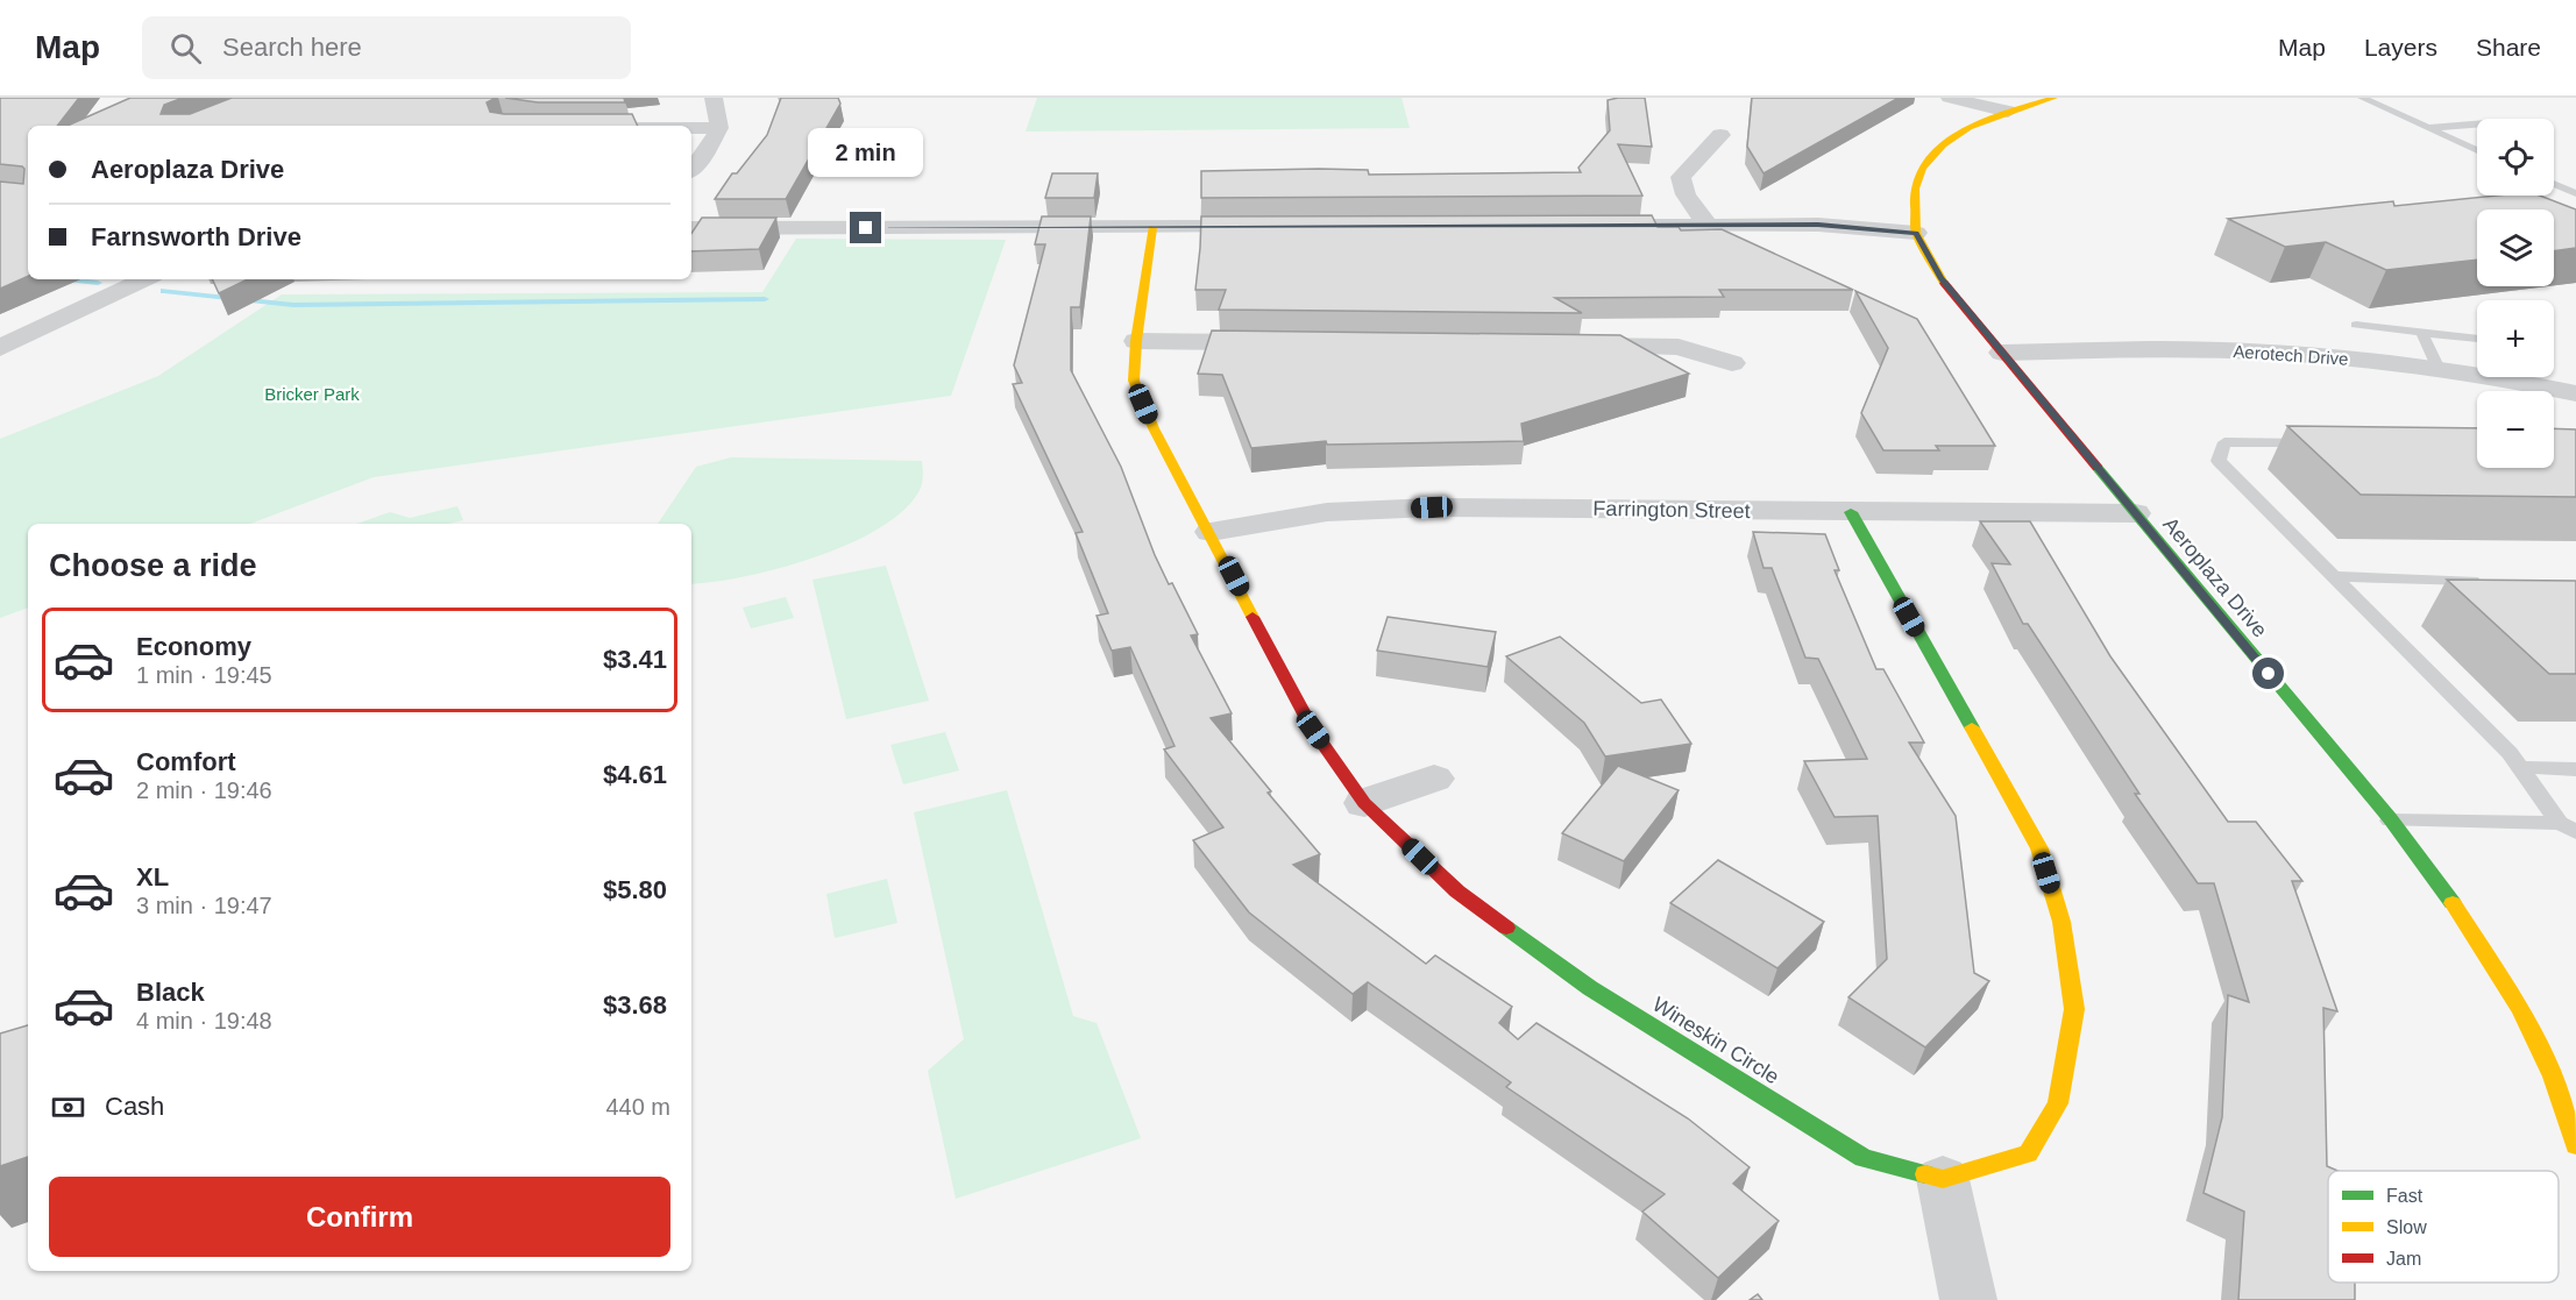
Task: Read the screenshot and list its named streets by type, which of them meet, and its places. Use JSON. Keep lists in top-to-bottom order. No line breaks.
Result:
{"streets":{"street":["Aerotech Drive","Farrington Street","Aeroplaza Drive","Wineskin Circle"]},"crossings":[["Aerotech Drive","Aeroplaza Drive"],["Farrington Street","Aeroplaza Drive"],["Farrington Street","Wineskin Circle"]],"parks":["Bricker Park"],"legend":["Fast","Slow","Jam"],"page":{"header":"Map","search":"Search here","nav":["Map","Layers","Share"],"map_buttons":["+","−"],"banner":["Aeroplaza Drive","Farnsworth Drive"],"bubble":"2 min","heading":"Choose a ride","list":[{"name":"Economy","note":"1 min · 19:45","value":"$3.41"},{"name":"Comfort","note":"2 min · 19:46","value":"$4.61"},{"name":"XL","note":"3 min · 19:47","value":"$5.80"},{"name":"Black","note":"4 min · 19:48","value":"$3.68"}],"pay":["Cash","440 m"],"buttons":"Confirm"}}
